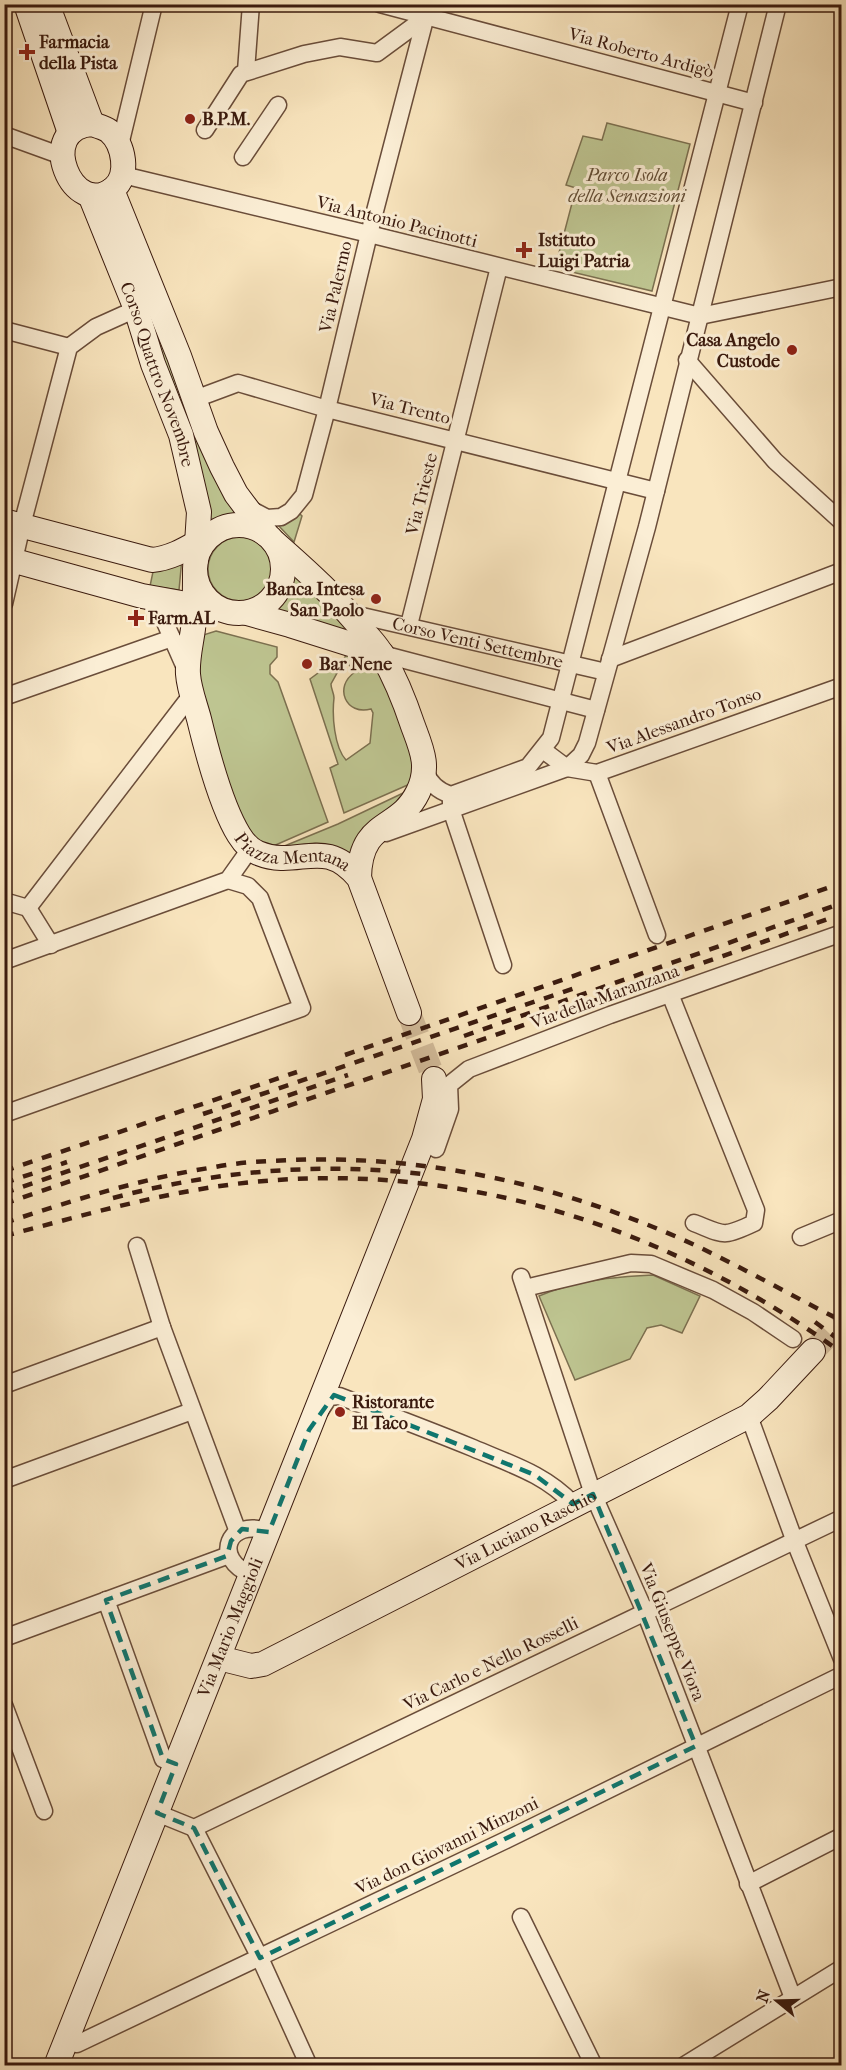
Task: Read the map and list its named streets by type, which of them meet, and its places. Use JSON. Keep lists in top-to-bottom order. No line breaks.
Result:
{"streets":{"street":["Via Roberto Ardigò","Via Antonio Pacinotti","Via Palermo","Corso Quattro Novembre","Via Trento","Via Trieste","Corso Venti Settembre","Via Alessandro Tonso","Piazza Mentana","Via della Maranzana","Via Luciano Raschio","Via Mario Maggioli","Via Giuseppe Viora","Via Carlo e Nello Rosselli","Via don Giovanni Minzoni"]},"crossings":[["Via Roberto Ardigò","Via Palermo"],["Via Antonio Pacinotti","Via Palermo"],["Via Antonio Pacinotti","Corso Quattro Novembre"],["Via Antonio Pacinotti","Via Trieste"],["Via Palermo","Corso Quattro Novembre"],["Via Palermo","Via Trento"],["Corso Quattro Novembre","Via Trento"],["Corso Quattro Novembre","Piazza Mentana"],["Via Trento","Via Trieste"],["Via Trieste","Corso Venti Settembre"],["Via Luciano Raschio","Via Mario Maggioli"],["Via Luciano Raschio","Via Giuseppe Viora"],["Via Mario Maggioli","Via don Giovanni Minzoni"],["Via Giuseppe Viora","Via Carlo e Nello Rosselli"],["Via Giuseppe Viora","Via don Giovanni Minzoni"]],"parks":["Parco Isola della Sensazioni"],"places":{"health":["Farmacia della Pista","Istituto Luigi Patria","Farm.AL"],"other":["B.P.M.","Casa Angelo Custode","Banca Intesa San Paolo","Bar Nene","Ristorante El Taco"]},"north":"left"}
